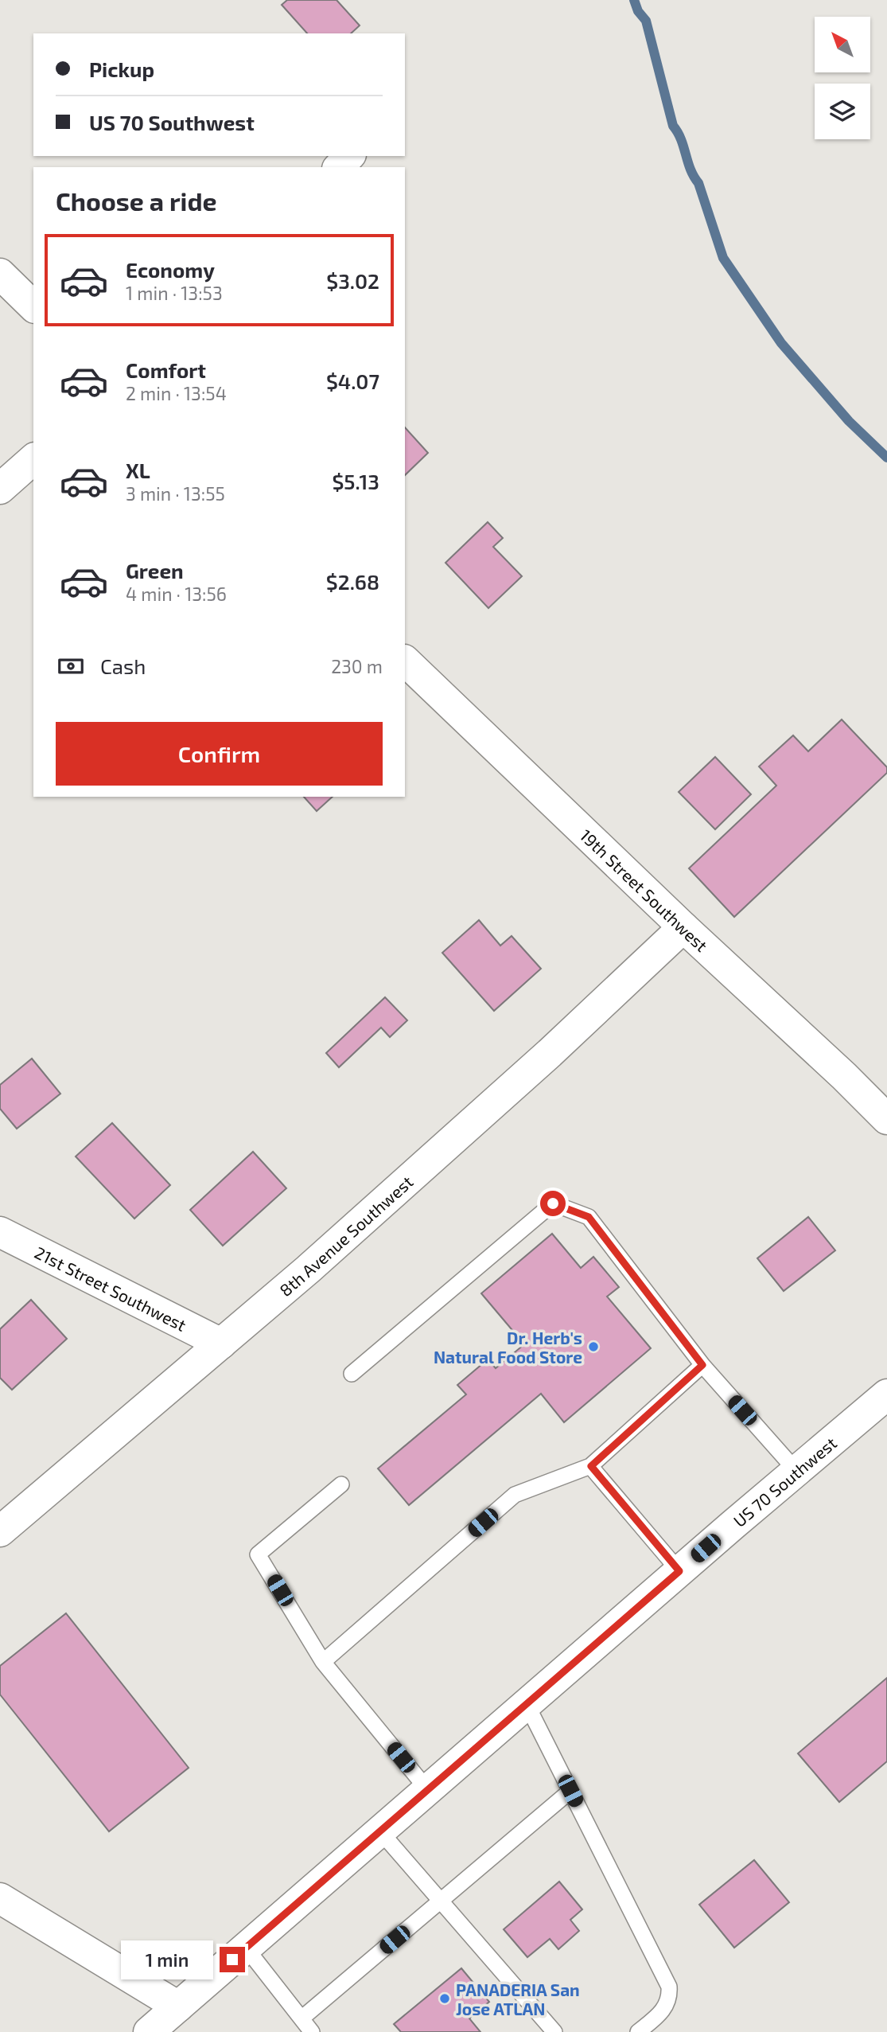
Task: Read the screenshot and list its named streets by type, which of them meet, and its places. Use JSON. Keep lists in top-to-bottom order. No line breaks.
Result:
{"streets":{"street":["19th Street Southwest","8th Avenue Southwest","21st Street Southwest","US 70 Southwest"]},"crossings":[["19th Street Southwest","8th Avenue Southwest"],["8th Avenue Southwest","21st Street Southwest"]],"places":["Dr. Herb's Natural Food Store","PANADERIA San Jose ATLAN"],"north":"top left","page":{"banner":["Pickup","US 70 Southwest"],"heading":"Choose a ride","list":[{"name":"Economy","note":"1 min · 13:53","value":"$3.02"},{"name":"Comfort","note":"2 min · 13:54","value":"$4.07"},{"name":"XL","note":"3 min · 13:55","value":"$5.13"},{"name":"Green","note":"4 min · 13:56","value":"$2.68"}],"pay":["Cash","230 m"],"buttons":"Confirm","bubble":"1 min"}}
